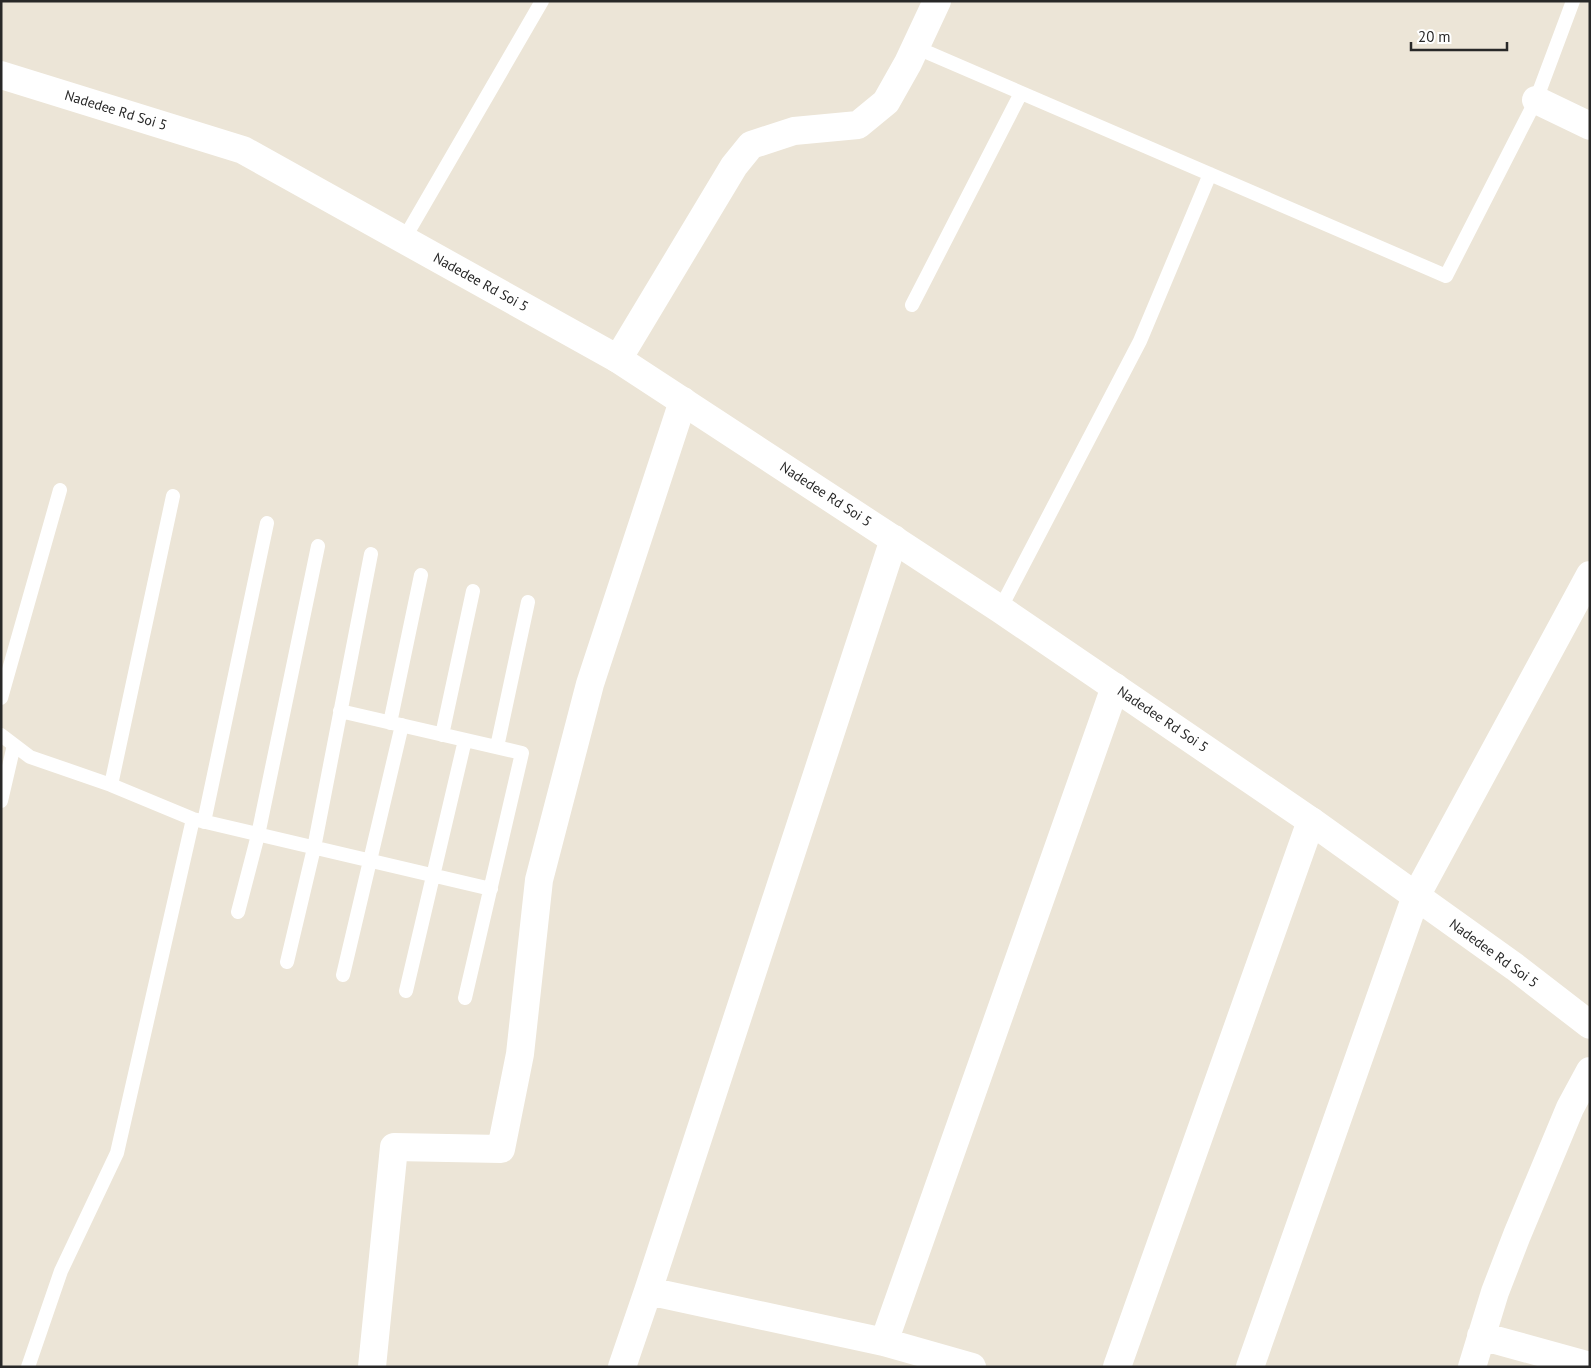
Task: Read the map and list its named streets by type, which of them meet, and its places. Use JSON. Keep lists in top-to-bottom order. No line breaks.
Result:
{"streets":{"street":["Nadedee Rd Soi 5"]},"scale_bar":"20 m"}
